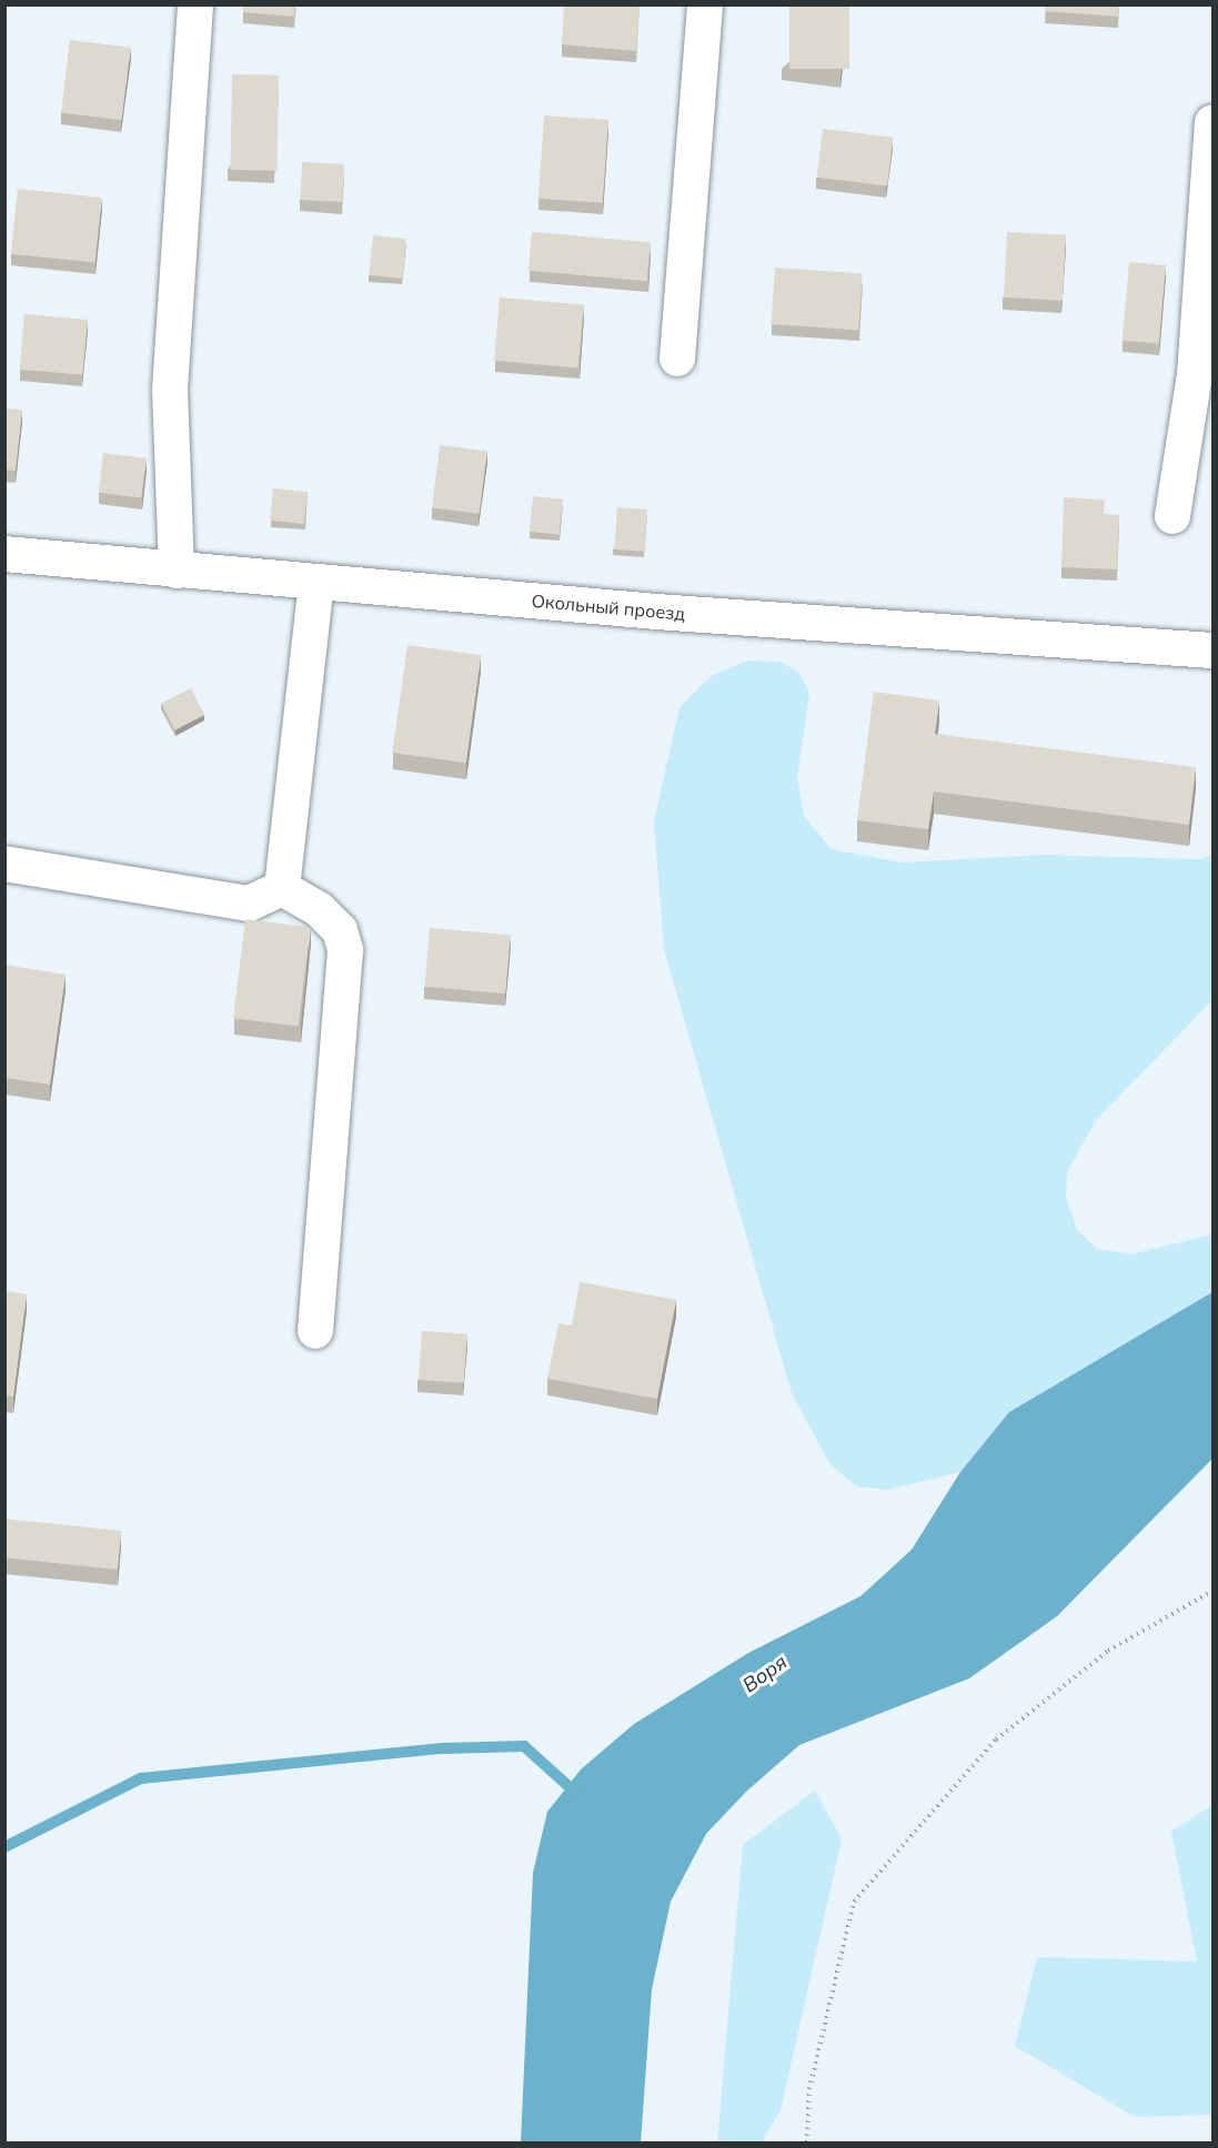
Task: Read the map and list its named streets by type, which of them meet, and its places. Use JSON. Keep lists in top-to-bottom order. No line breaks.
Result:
{"streets":{"street":["Окольный проезд"]},"water":["Воря"]}
